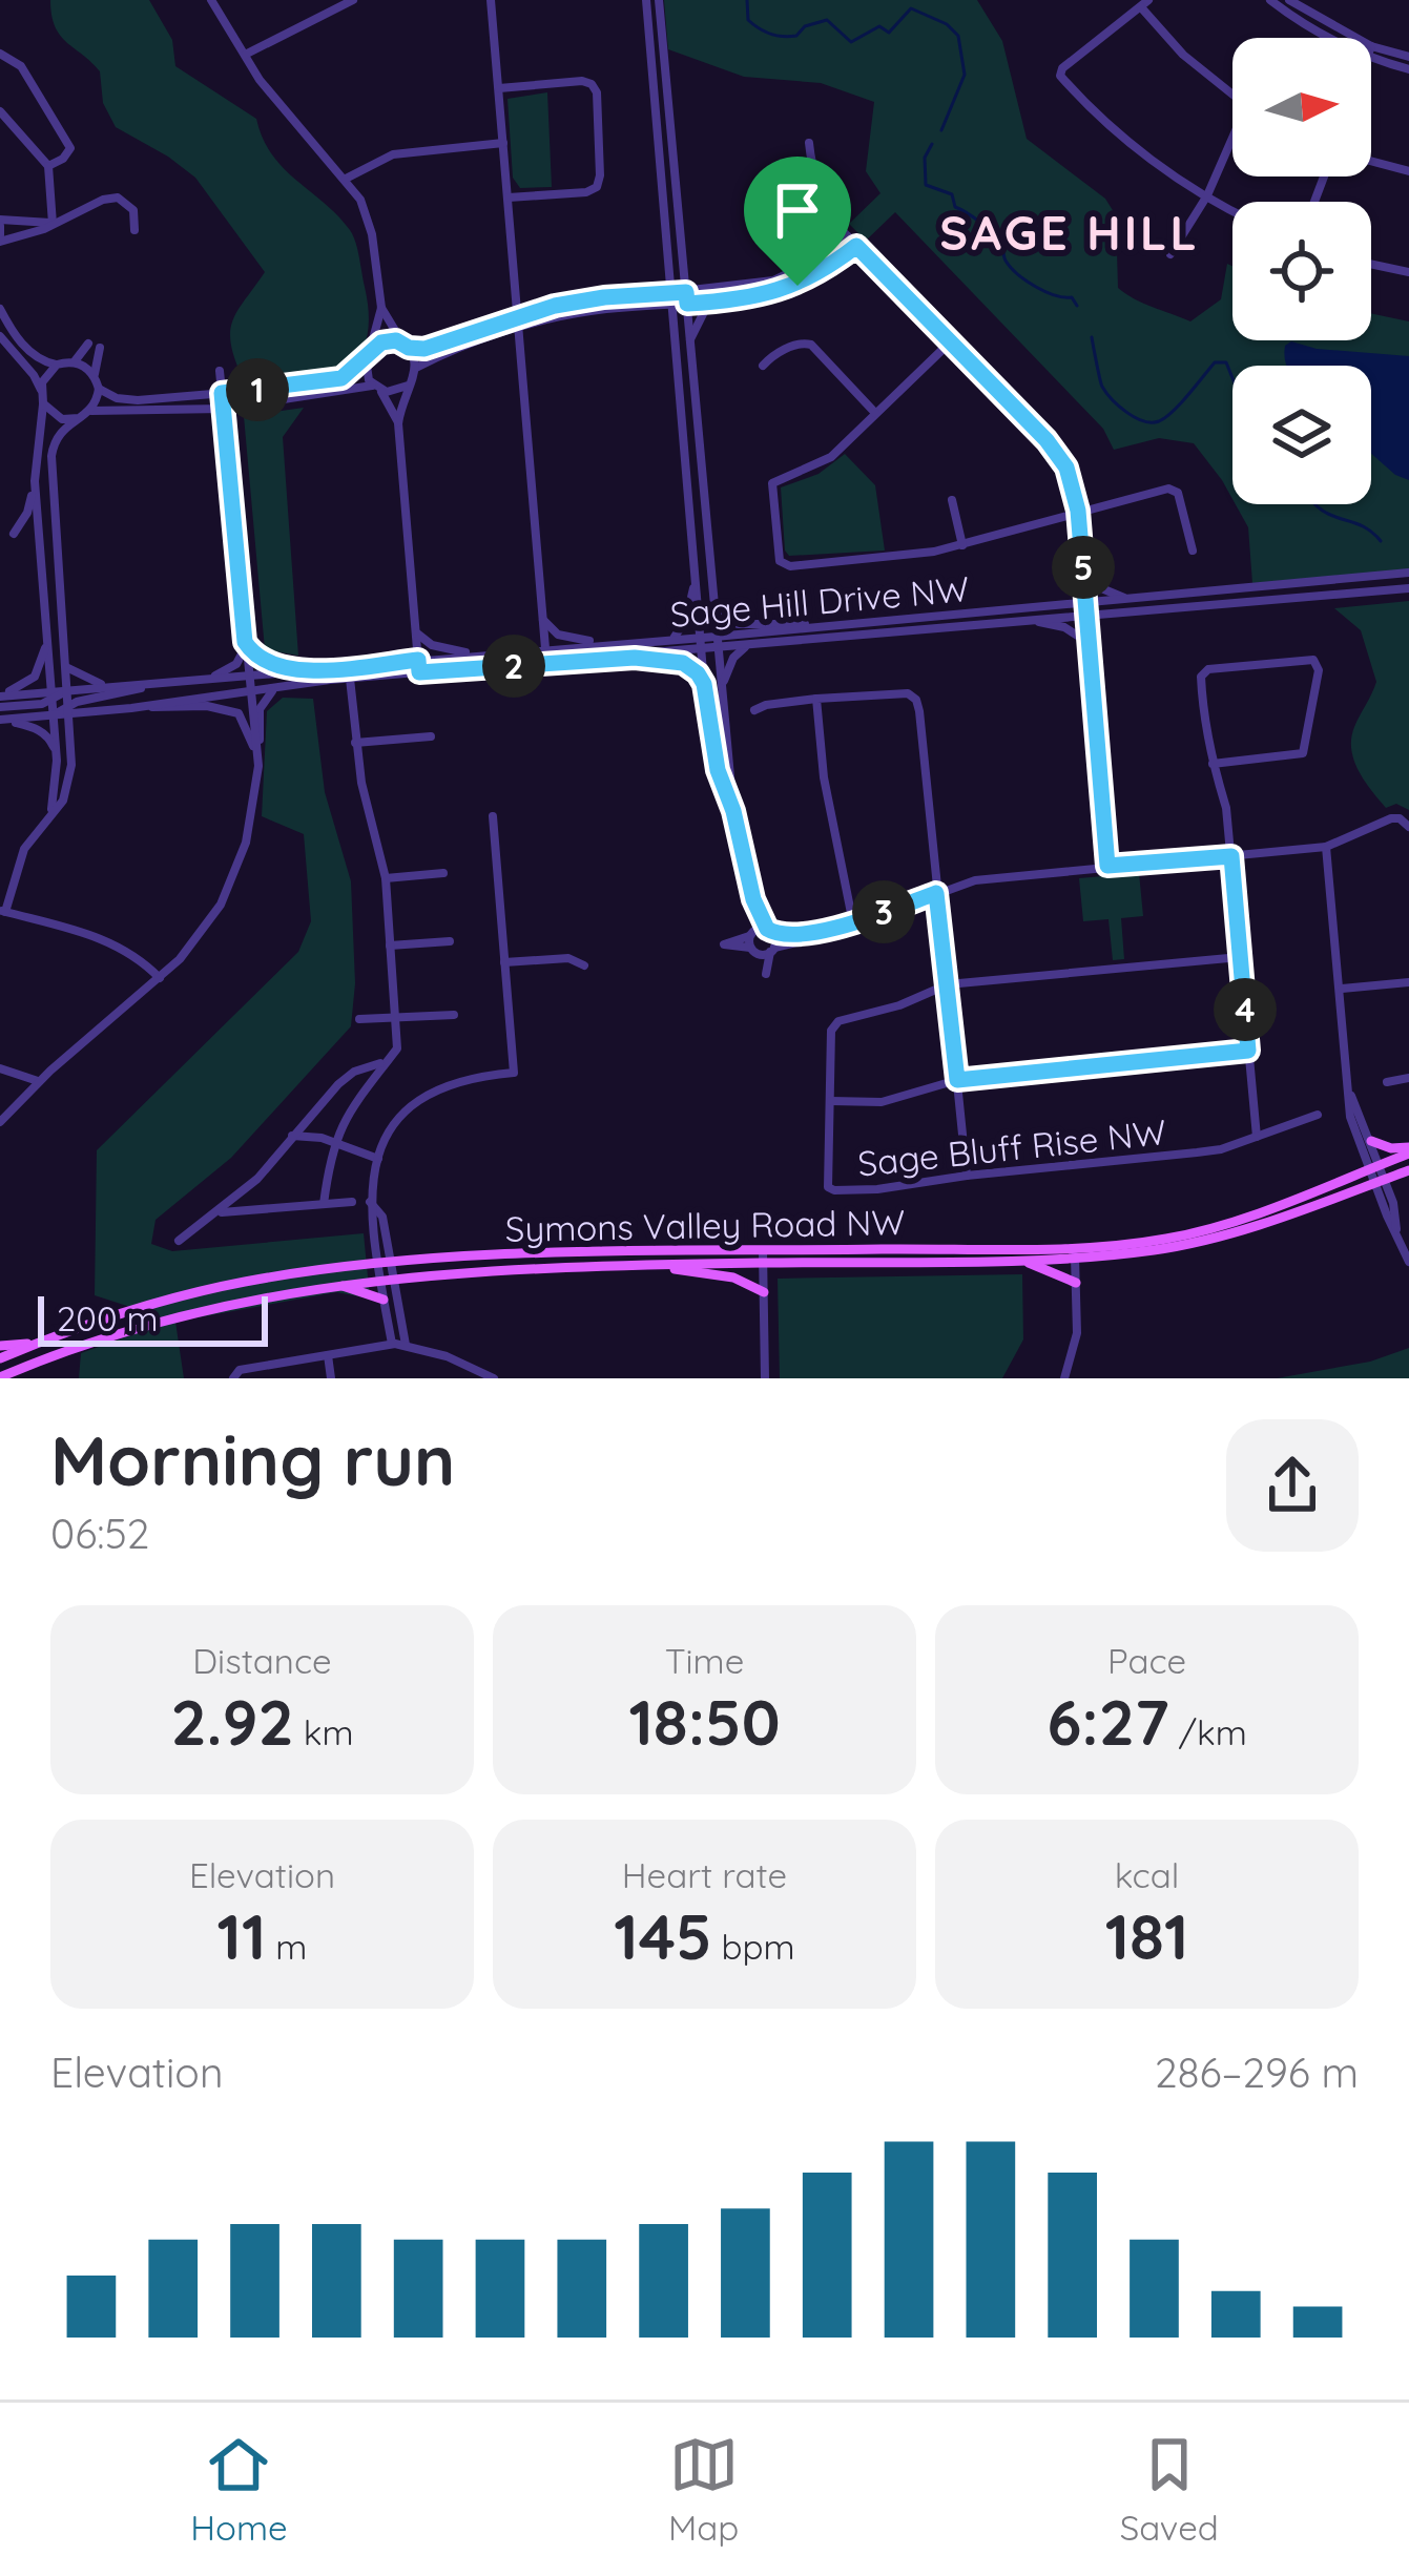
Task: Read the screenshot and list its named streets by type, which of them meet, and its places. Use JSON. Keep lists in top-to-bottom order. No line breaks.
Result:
{"streets":{"main road":["Symons Valley Road NW"],"street":["Sage Hill Drive NW","Sage Bluff Rise NW"]},"districts":["SAGE HILL"],"scale_bar":"200 m","north":"right","page":{"pins":["1","5","2","3","4"],"scale":"200 m","heading":["Morning run","06:52"],"stats":[["Distance","2.92 km"],["Time","18:50"],["Pace","6:27 /km"],["Elevation","11 m"],["Heart rate","145 bpm"],["kcal","181"]],"chart":["Elevation","286–296 m"],"tabs":["Home","Map","Saved"]}}
